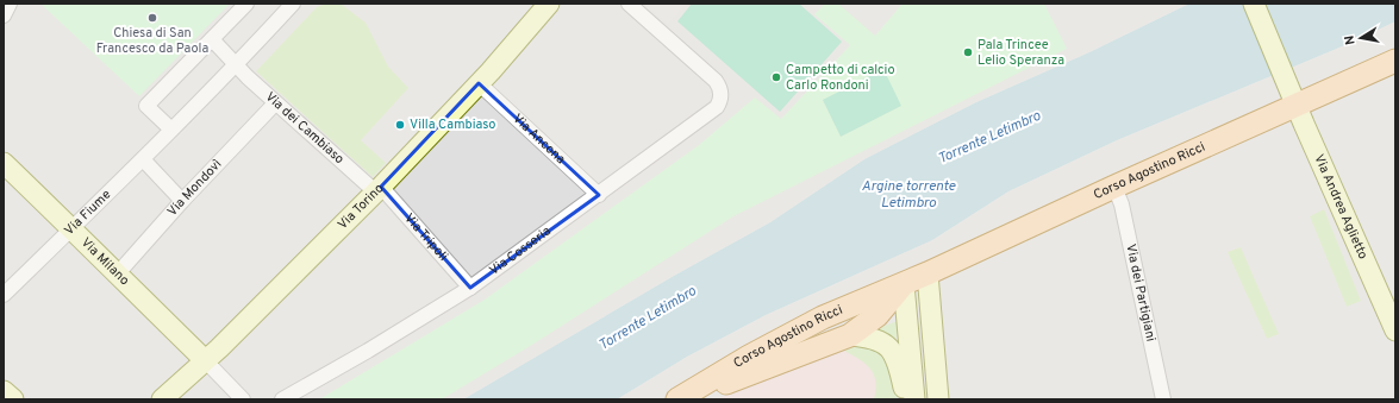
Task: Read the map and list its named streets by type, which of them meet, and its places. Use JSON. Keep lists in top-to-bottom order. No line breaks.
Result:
{"streets":{"main road":["Corso Agostino Ricci"],"street":["Via dei Cambiaso","Via Ancona","Via Mondovì","Via Torino","Via Andrea Aglietto","Via Fiume","Via Tripoli","Via Cosseria","Via Milano","Via dei Partigiani"]},"crossings":[["Via dei Cambiaso","Via Mondovì"],["Via dei Cambiaso","Via Torino"],["Via dei Cambiaso","Via Fiume"],["Via dei Cambiaso","Via Tripoli"],["Via Ancona","Via Torino"],["Via Ancona","Via Cosseria"],["Corso Agostino Ricci","Via Andrea Aglietto"],["Corso Agostino Ricci","Via dei Partigiani"],["Via Mondovì","Via Milano"],["Via Torino","Via Tripoli"],["Via Torino","Via Milano"],["Via Fiume","Via Milano"],["Via Tripoli","Via Cosseria"]],"water":["Torrente Letimbro","Argine torrente Letimbro"],"places":["Chiesa di San Francesco da Paola","Pala Trincee Lelio Speranza","Campetto di calcio Carlo Rondoni","Villa Cambiaso"],"north":"left"}
